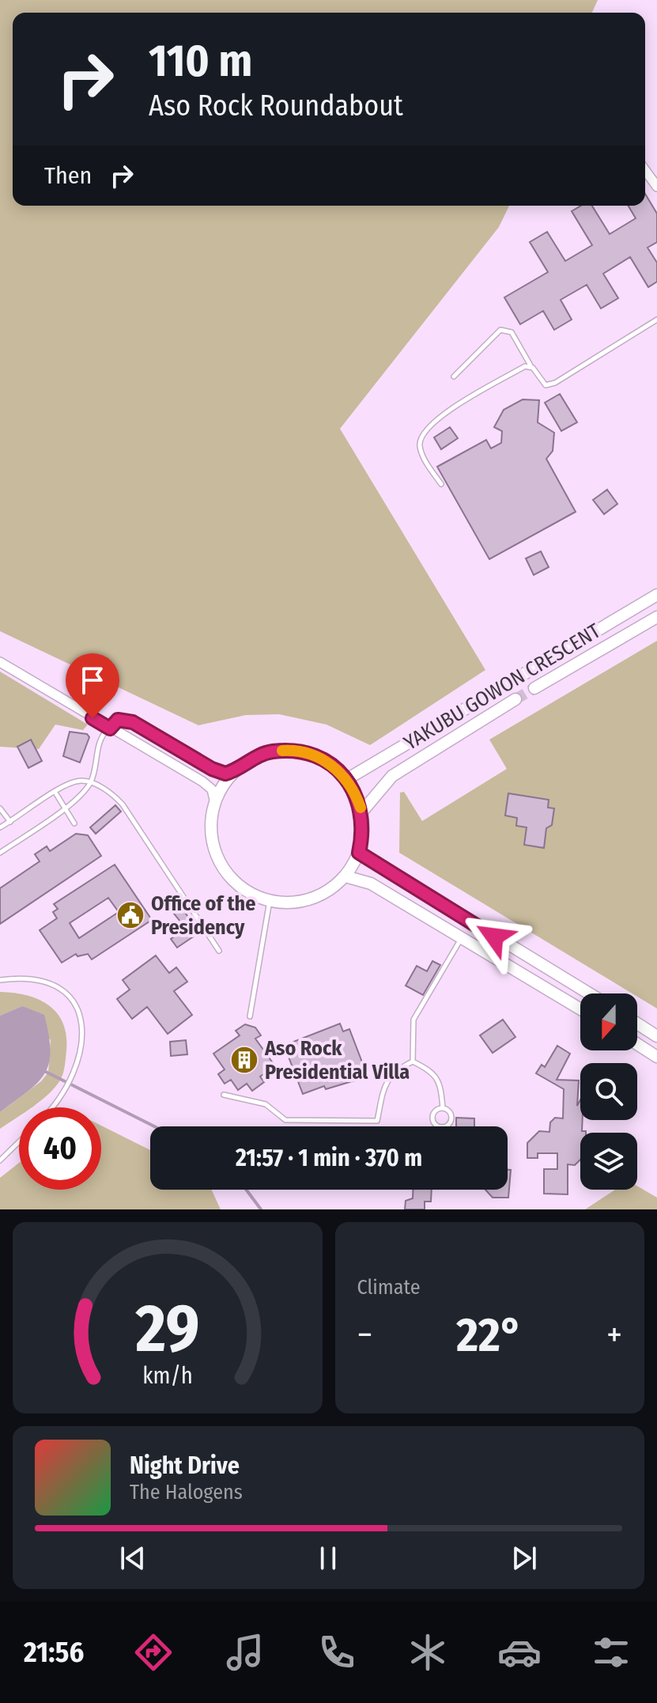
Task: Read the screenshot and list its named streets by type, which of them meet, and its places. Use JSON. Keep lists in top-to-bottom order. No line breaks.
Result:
{"streets":{"street":["YAKUBU GOWON CRESCENT"]},"places":{"public building":["Office of the Presidency"],"building":["Aso Rock Presidential Villa"]},"north":"bottom","page":{"turn":["110 m","Aso Rock Roundabout"],"then":"Then","limit":"40","trip":"21:57 · 1 min · 370 m","tile":"Climate","heat":["−","22°","+"],"song":["Night Drive","The Halogens"],"tabs":"21:56","gauge":["29","km/h"]}}
